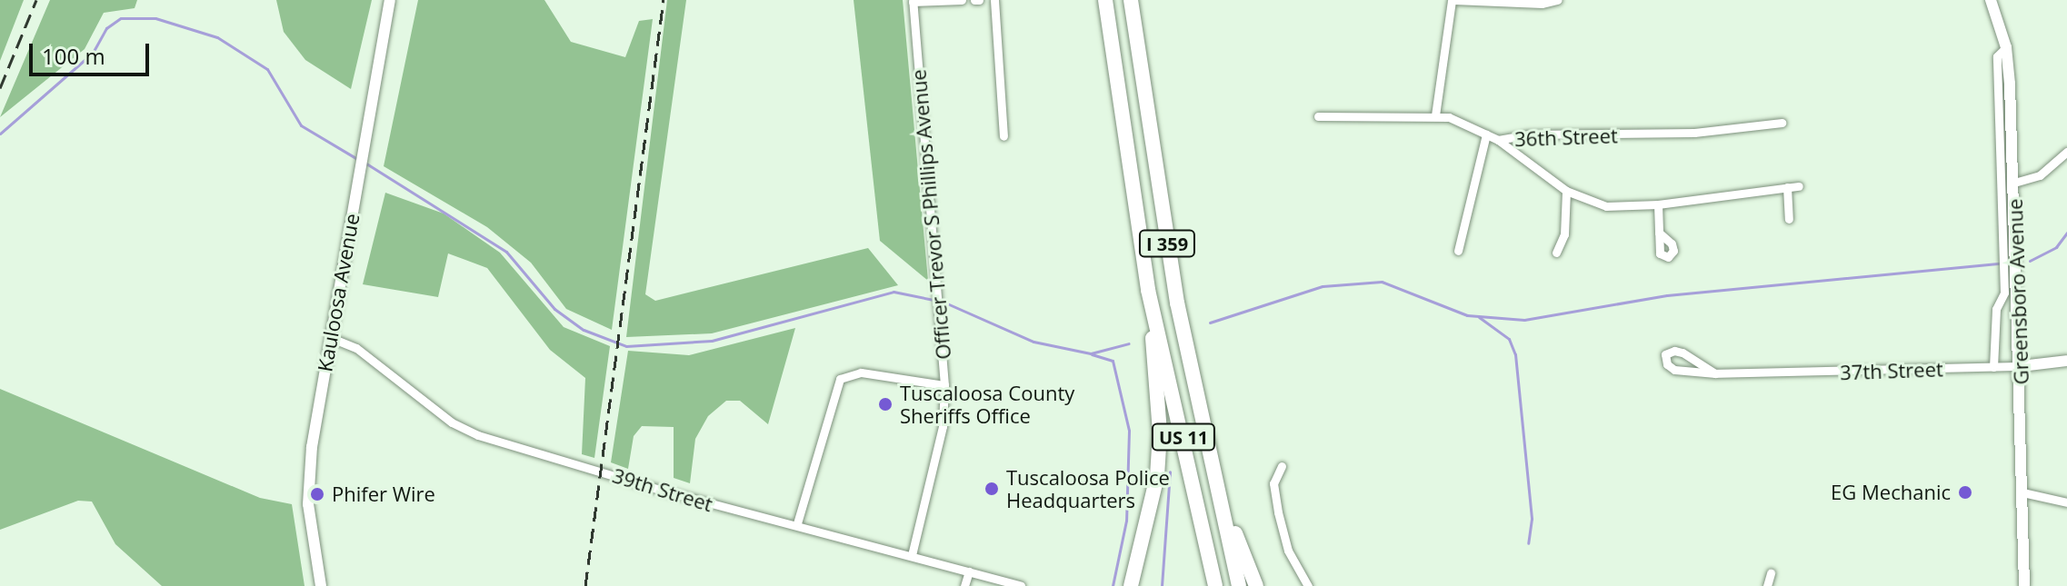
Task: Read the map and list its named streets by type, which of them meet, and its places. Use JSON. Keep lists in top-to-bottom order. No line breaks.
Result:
{"streets":{"highway":["I 359","US 11"],"street":["36th Street","Officer Trevor S Phillips Avenue","Greensboro Avenue","Kauloosa Avenue","37th Street","39th Street"]},"crossings":[["Officer Trevor S Phillips Avenue","39th Street"],["I 359","US 11"],["Greensboro Avenue","37th Street"],["Kauloosa Avenue","39th Street"]],"places":["Tuscaloosa County Sheriffs Office","Tuscaloosa Police Headquarters","EG Mechanic","Phifer Wire"],"scale_bar":"100 m"}
